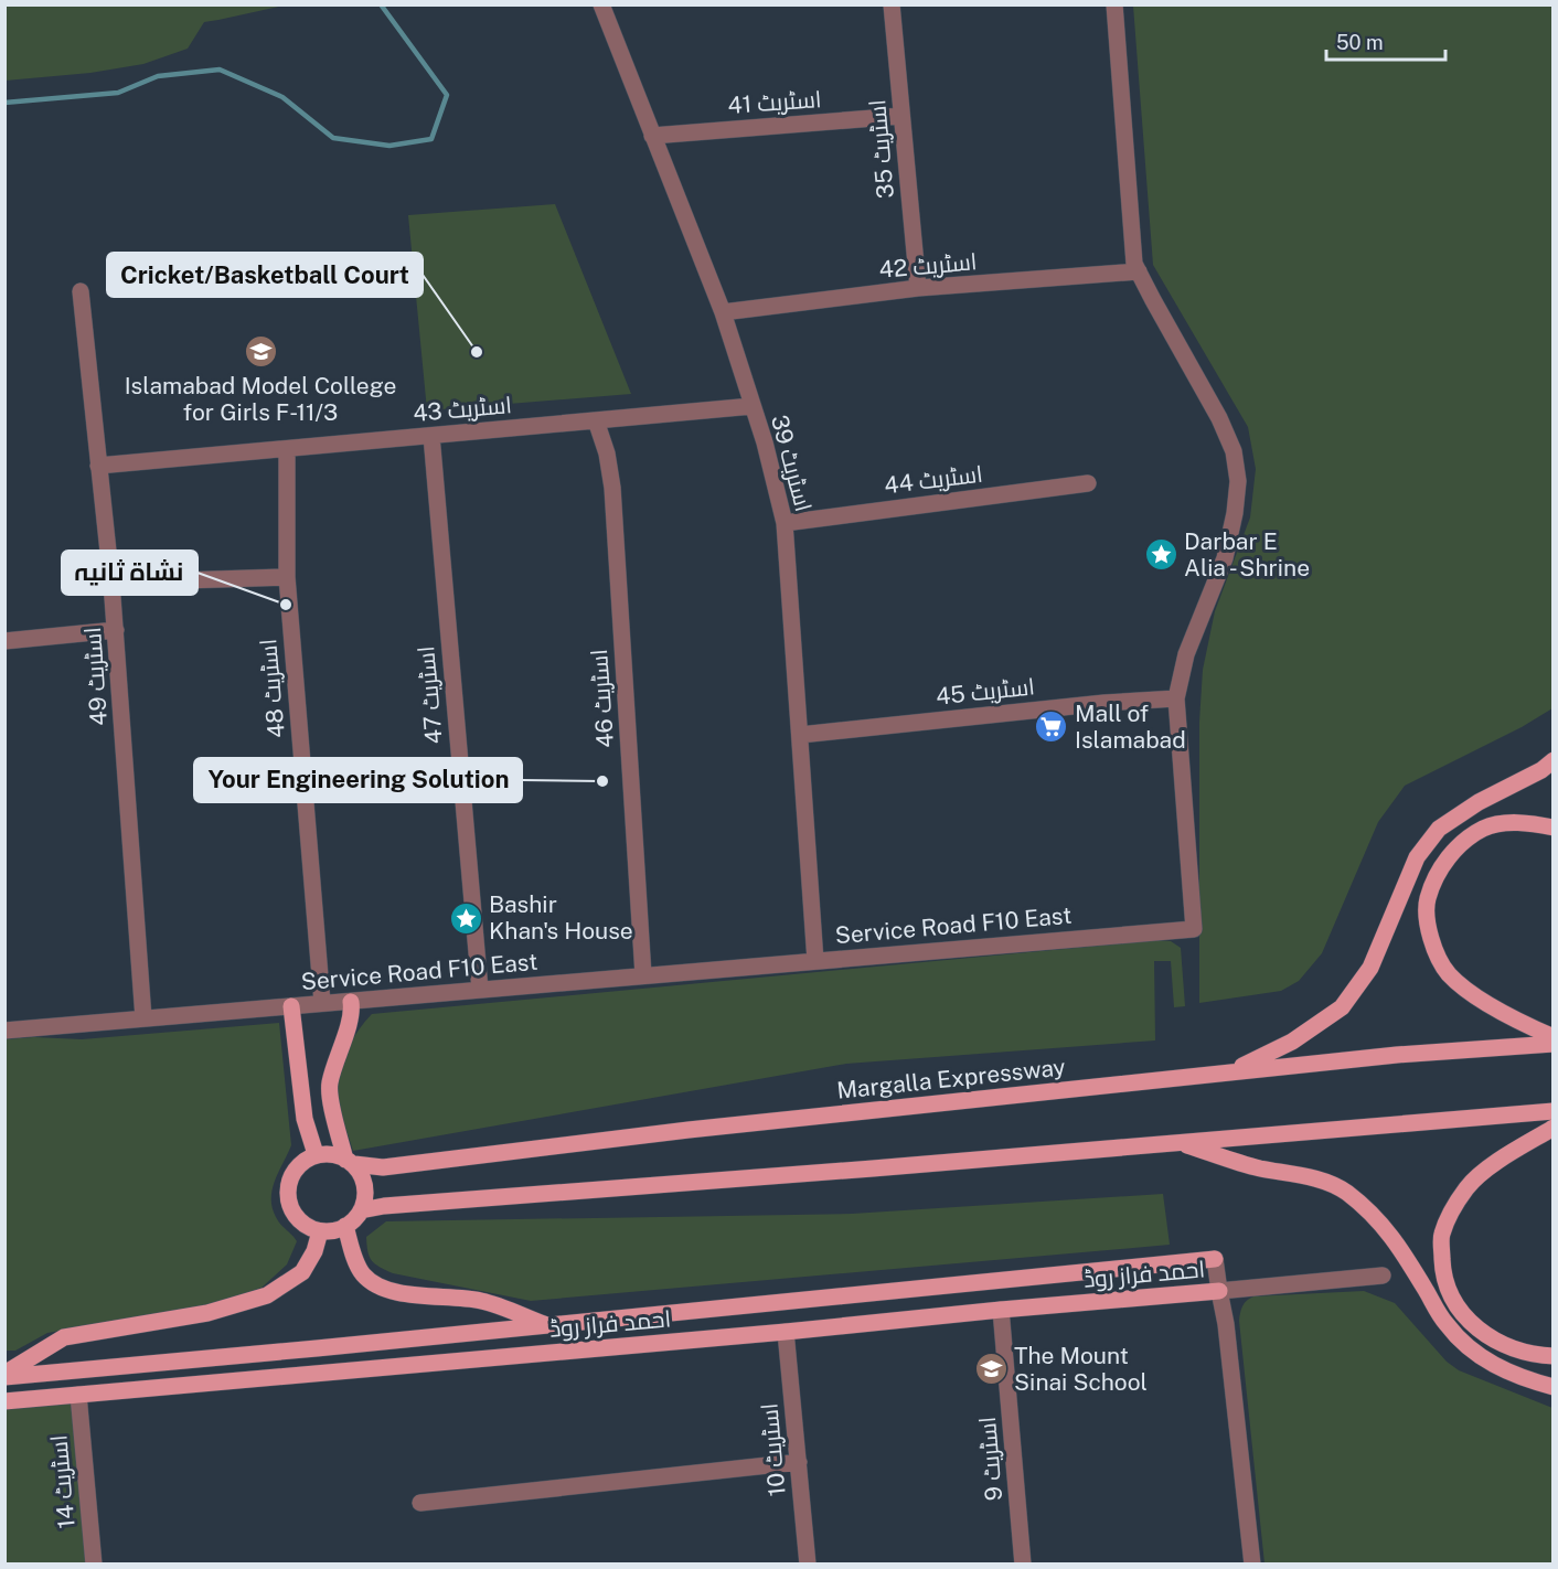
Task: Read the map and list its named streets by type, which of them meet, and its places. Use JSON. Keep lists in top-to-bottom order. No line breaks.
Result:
{"streets":{"main road":["Margalla Expressway","احمد فراز روڈ"],"street":["اسٹریٹ 41","اسٹریٹ 35","اسٹریٹ 42","اسٹریٹ 43","اسٹریٹ 39","اسٹریٹ 44","اسٹریٹ 49","اسٹریٹ 48","اسٹریٹ 45","اسٹریٹ 47","اسٹریٹ 46","Service Road F10 East","اسٹریٹ 10","اسٹریٹ 9","اسٹریٹ 14"]},"crossings":[["اسٹریٹ 41","اسٹریٹ 35"],["اسٹریٹ 41","اسٹریٹ 39"],["اسٹریٹ 35","اسٹریٹ 42"],["اسٹریٹ 42","اسٹریٹ 39"],["اسٹریٹ 43","اسٹریٹ 39"],["اسٹریٹ 43","اسٹریٹ 49"],["اسٹریٹ 43","اسٹریٹ 48"],["اسٹریٹ 43","اسٹریٹ 47"],["اسٹریٹ 43","اسٹریٹ 46"],["اسٹریٹ 39","اسٹریٹ 44"],["اسٹریٹ 39","اسٹریٹ 45"],["اسٹریٹ 39","Service Road F10 East"],["اسٹریٹ 49","Service Road F10 East"],["اسٹریٹ 48","Service Road F10 East"],["اسٹریٹ 45","Service Road F10 East"],["اسٹریٹ 47","Service Road F10 East"],["اسٹریٹ 46","Service Road F10 East"],["احمد فراز روڈ","اسٹریٹ 10"],["احمد فراز روڈ","اسٹریٹ 9"],["احمد فراز روڈ","اسٹریٹ 14"]],"places":{"school or university":["Islamabad Model College for Girls F-11/3","The Mount Sinai School"],"other":["Cricket/Basketball Court","نشاۃ ثانیہ","Your Engineering Solution"],"place":["Darbar E Alia - Shrine","Bashir Khan's House"],"supermarket":["Mall of Islamabad"]},"scale_bar":"50 m"}
